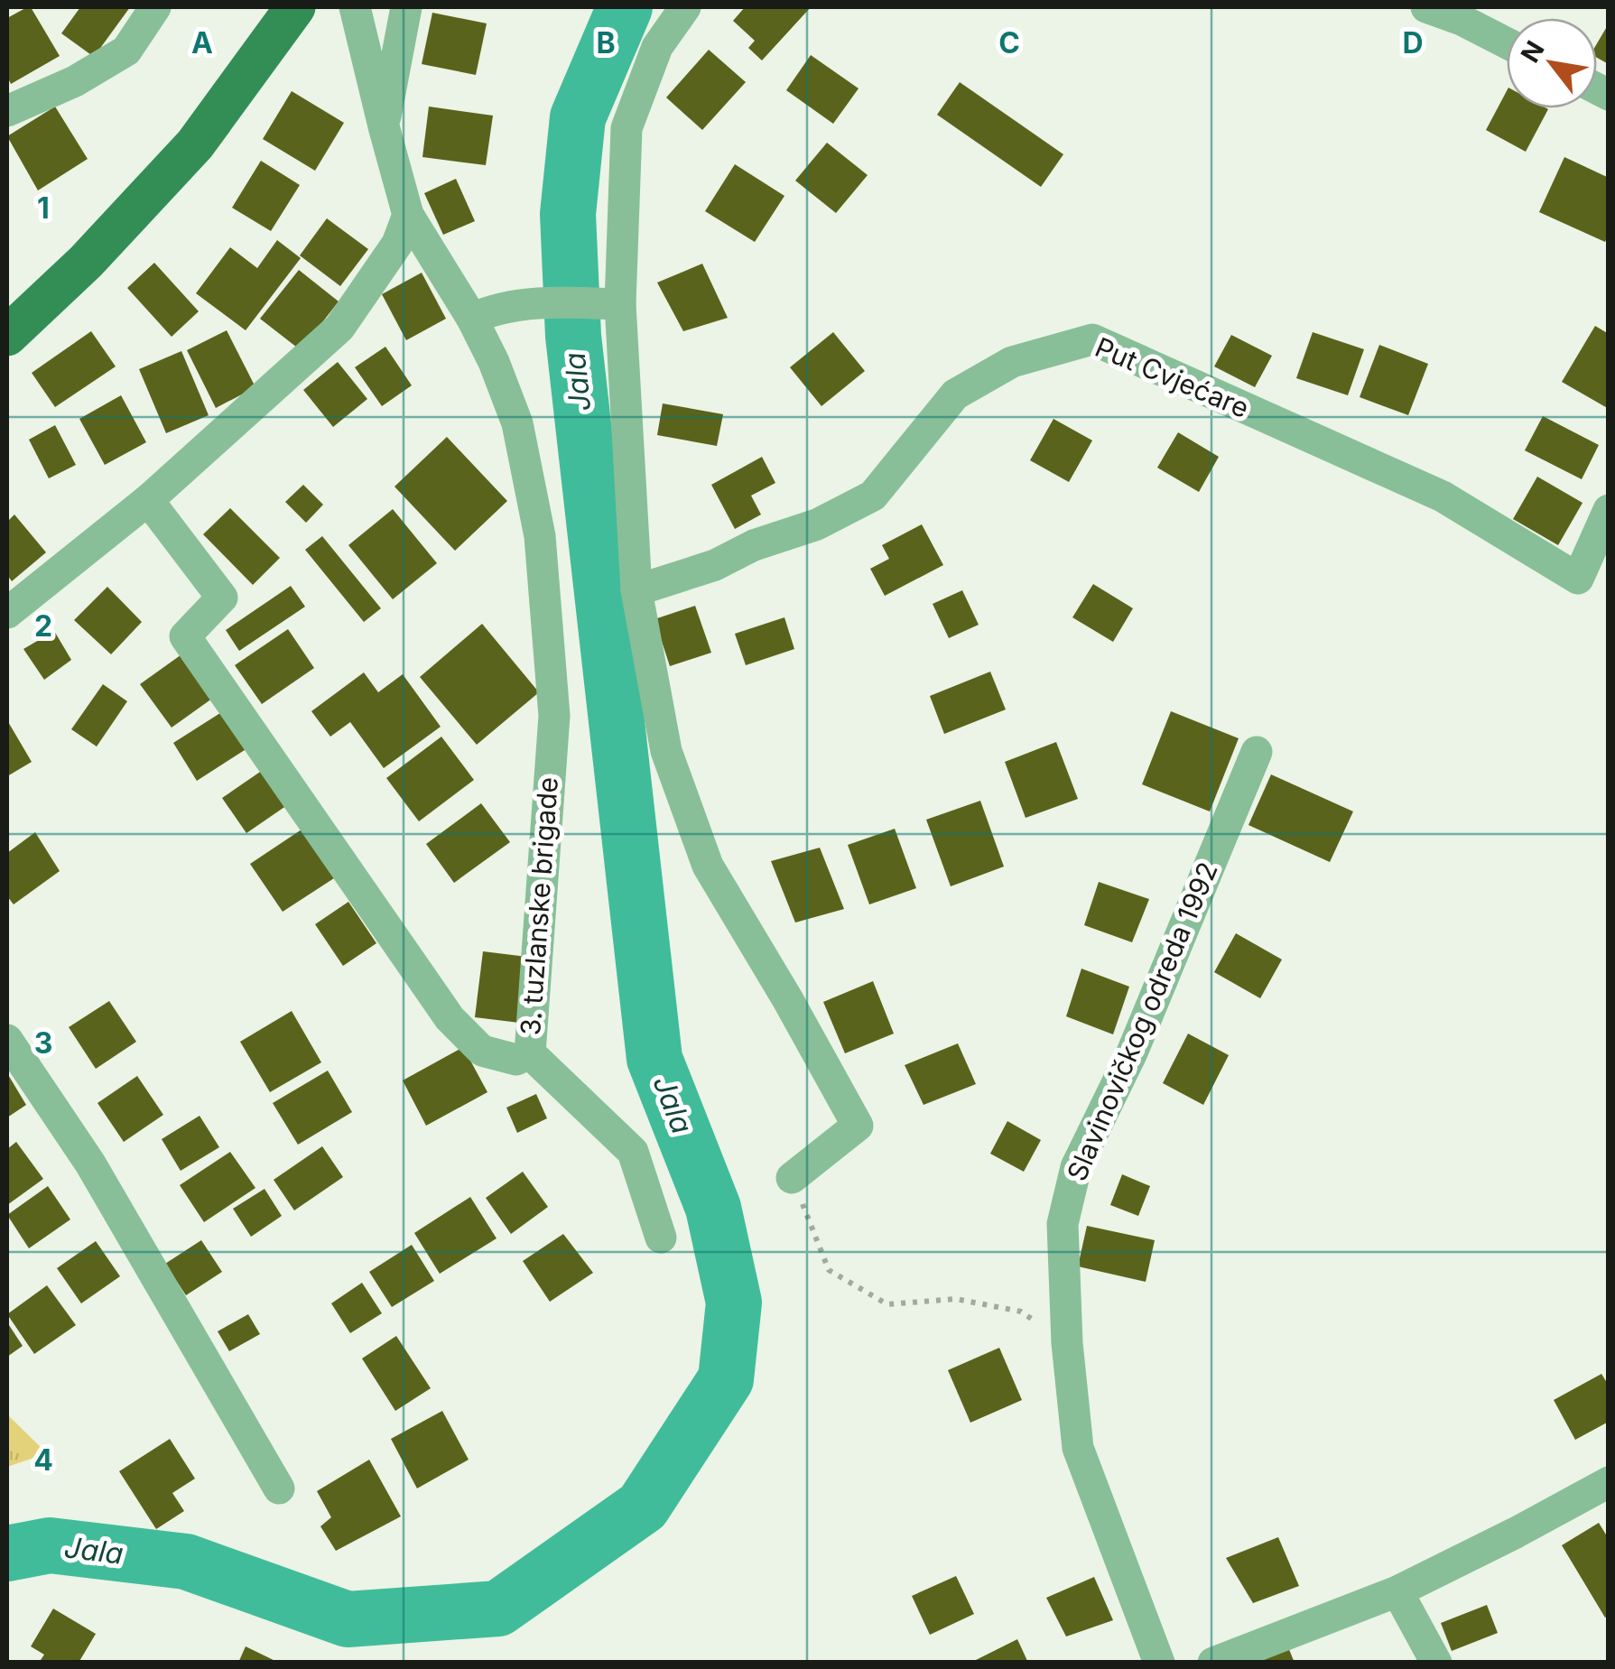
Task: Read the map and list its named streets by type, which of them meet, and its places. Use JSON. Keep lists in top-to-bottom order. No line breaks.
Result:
{"streets":{"street":["Put Cvjećare","3. tuzlanske brigade","Slavinovičkog odreda 1992"]},"water":["Jala"],"north":"top left","grid":{"columns":["A","B","C","D"],"rows":["1","2","3","4"]}}
